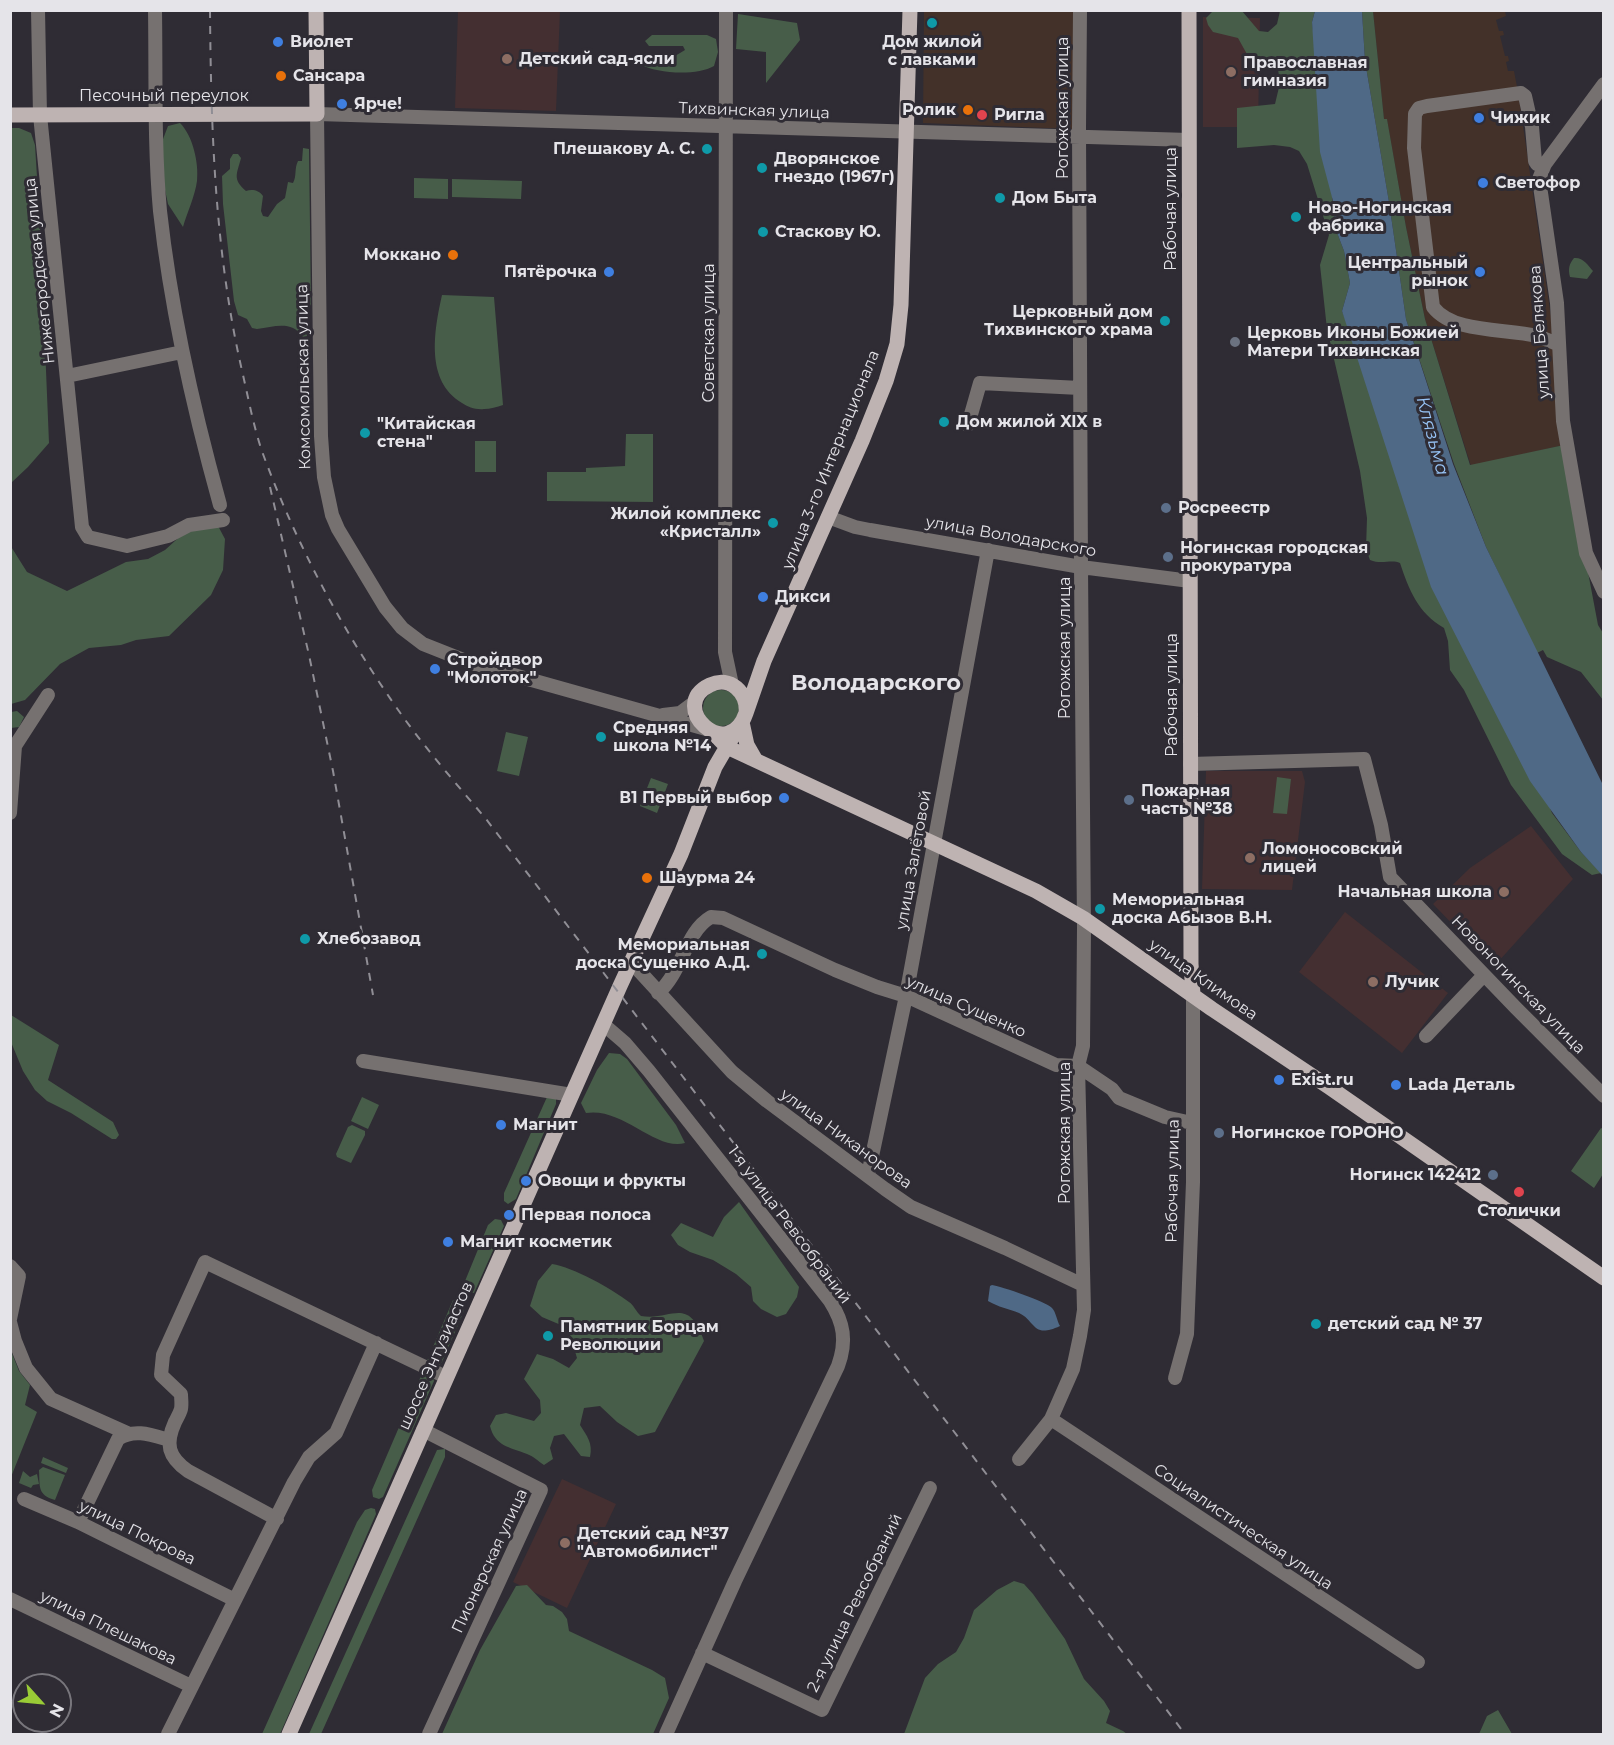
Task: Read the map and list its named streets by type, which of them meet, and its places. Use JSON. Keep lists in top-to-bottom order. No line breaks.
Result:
{"streets":{"main road":["Песочный переулок","Рабочая улица","Комсомольская улица","улица 3-го Интернационала","улица Климова","шоссе Энтузиастов"],"street":["Рогожская улица","Тихвинская улица","Нижегородская улица","улица Белякова","Советская улица","улица Володарского","улица Залётовой","Новоногинская улица","улица Сущенко","улица Никанорова","1-я улица Ревсобраний","Социалистическая улица","улица Покрова","Пионерская улица","2-я улица Ревсобраний","улица Плешакова"]},"crossings":[["Песочный переулок","Тихвинская улица"],["Песочный переулок","Нижегородская улица"],["Песочный переулок","Комсомольская улица"],["Рогожская улица","Тихвинская улица"],["Рогожская улица","улица Володарского"],["Рогожская улица","улица Климова"],["Рогожская улица","улица Сущенко"],["Рогожская улица","улица Никанорова"],["Рогожская улица","Социалистическая улица"],["Тихвинская улица","Рабочая улица"],["Тихвинская улица","Советская улица"],["Тихвинская улица","Комсомольская улица"],["Тихвинская улица","улица 3-го Интернационала"],["Рабочая улица","улица Володарского"],["Рабочая улица","улица Климова"],["Рабочая улица","Новоногинская улица"],["Рабочая улица","улица Сущенко"],["Советская улица","Комсомольская улица"],["Советская улица","улица 3-го Интернационала"],["Советская улица","улица Климова"],["Комсомольская улица","улица 3-го Интернационала"],["Комсомольская улица","улица Климова"],["улица 3-го Интернационала","улица Володарского"],["улица 3-го Интернационала","улица Климова"],["улица 3-го Интернационала","улица Никанорова"],["улица 3-го Интернационала","шоссе Энтузиастов"],["улица Володарского","улица Залётовой"],["улица Залётовой","улица Климова"],["улица Залётовой","улица Сущенко"],["улица Залётовой","улица Никанорова"],["улица Сущенко","улица Никанорова"],["1-я улица Ревсобраний","шоссе Энтузиастов"],["1-я улица Ревсобраний","2-я улица Ревсобраний"],["шоссе Энтузиастов","Пионерская улица"]],"districts":["Володарского"],"water":["Клязьма"],"places":["Дом жилой с лавками","Виолет","Детский сад-ясли","Православная гимназия","Сансара","Ярче!","Ролик","Ригла","Чижик","Плешакову А. С.","Дворянское гнездо (1967г)","Светофор","Дом Быта","Ново-Ногинская фабрика","Стаскову Ю.","Моккано","Пятёрочка","Центральный рынок","Церковный дом Тихвинского храма","Церковь Иконы Божией Матери Тихвинская","Дом жилой XIX в","\"Китайская стена\"","Росреестр","Жилой комплекс «Кристалл»","Ногинская городская прокуратура","Дикси","Стройдвор \"Молоток\"","Средняя школа №14","В1 Первый выбор","Пожарная часть №38","Ломоносовский лицей","Шаурма 24","Начальная школа","Мемориальная доска Абызов В.Н.","Хлебозавод","Мемориальная доска Сущенко А.Д.","Лучик","Exist.ru","Lada Деталь","Магнит","Ногинское ГОРОНО","Ногинск 142412","Овощи и фрукты","Столички","Первая полоса","Магнит косметик","детский сад № 37","Памятник Борцам Революции","Детский сад №37 \"Автомобилист\""],"north":"bottom right"}
